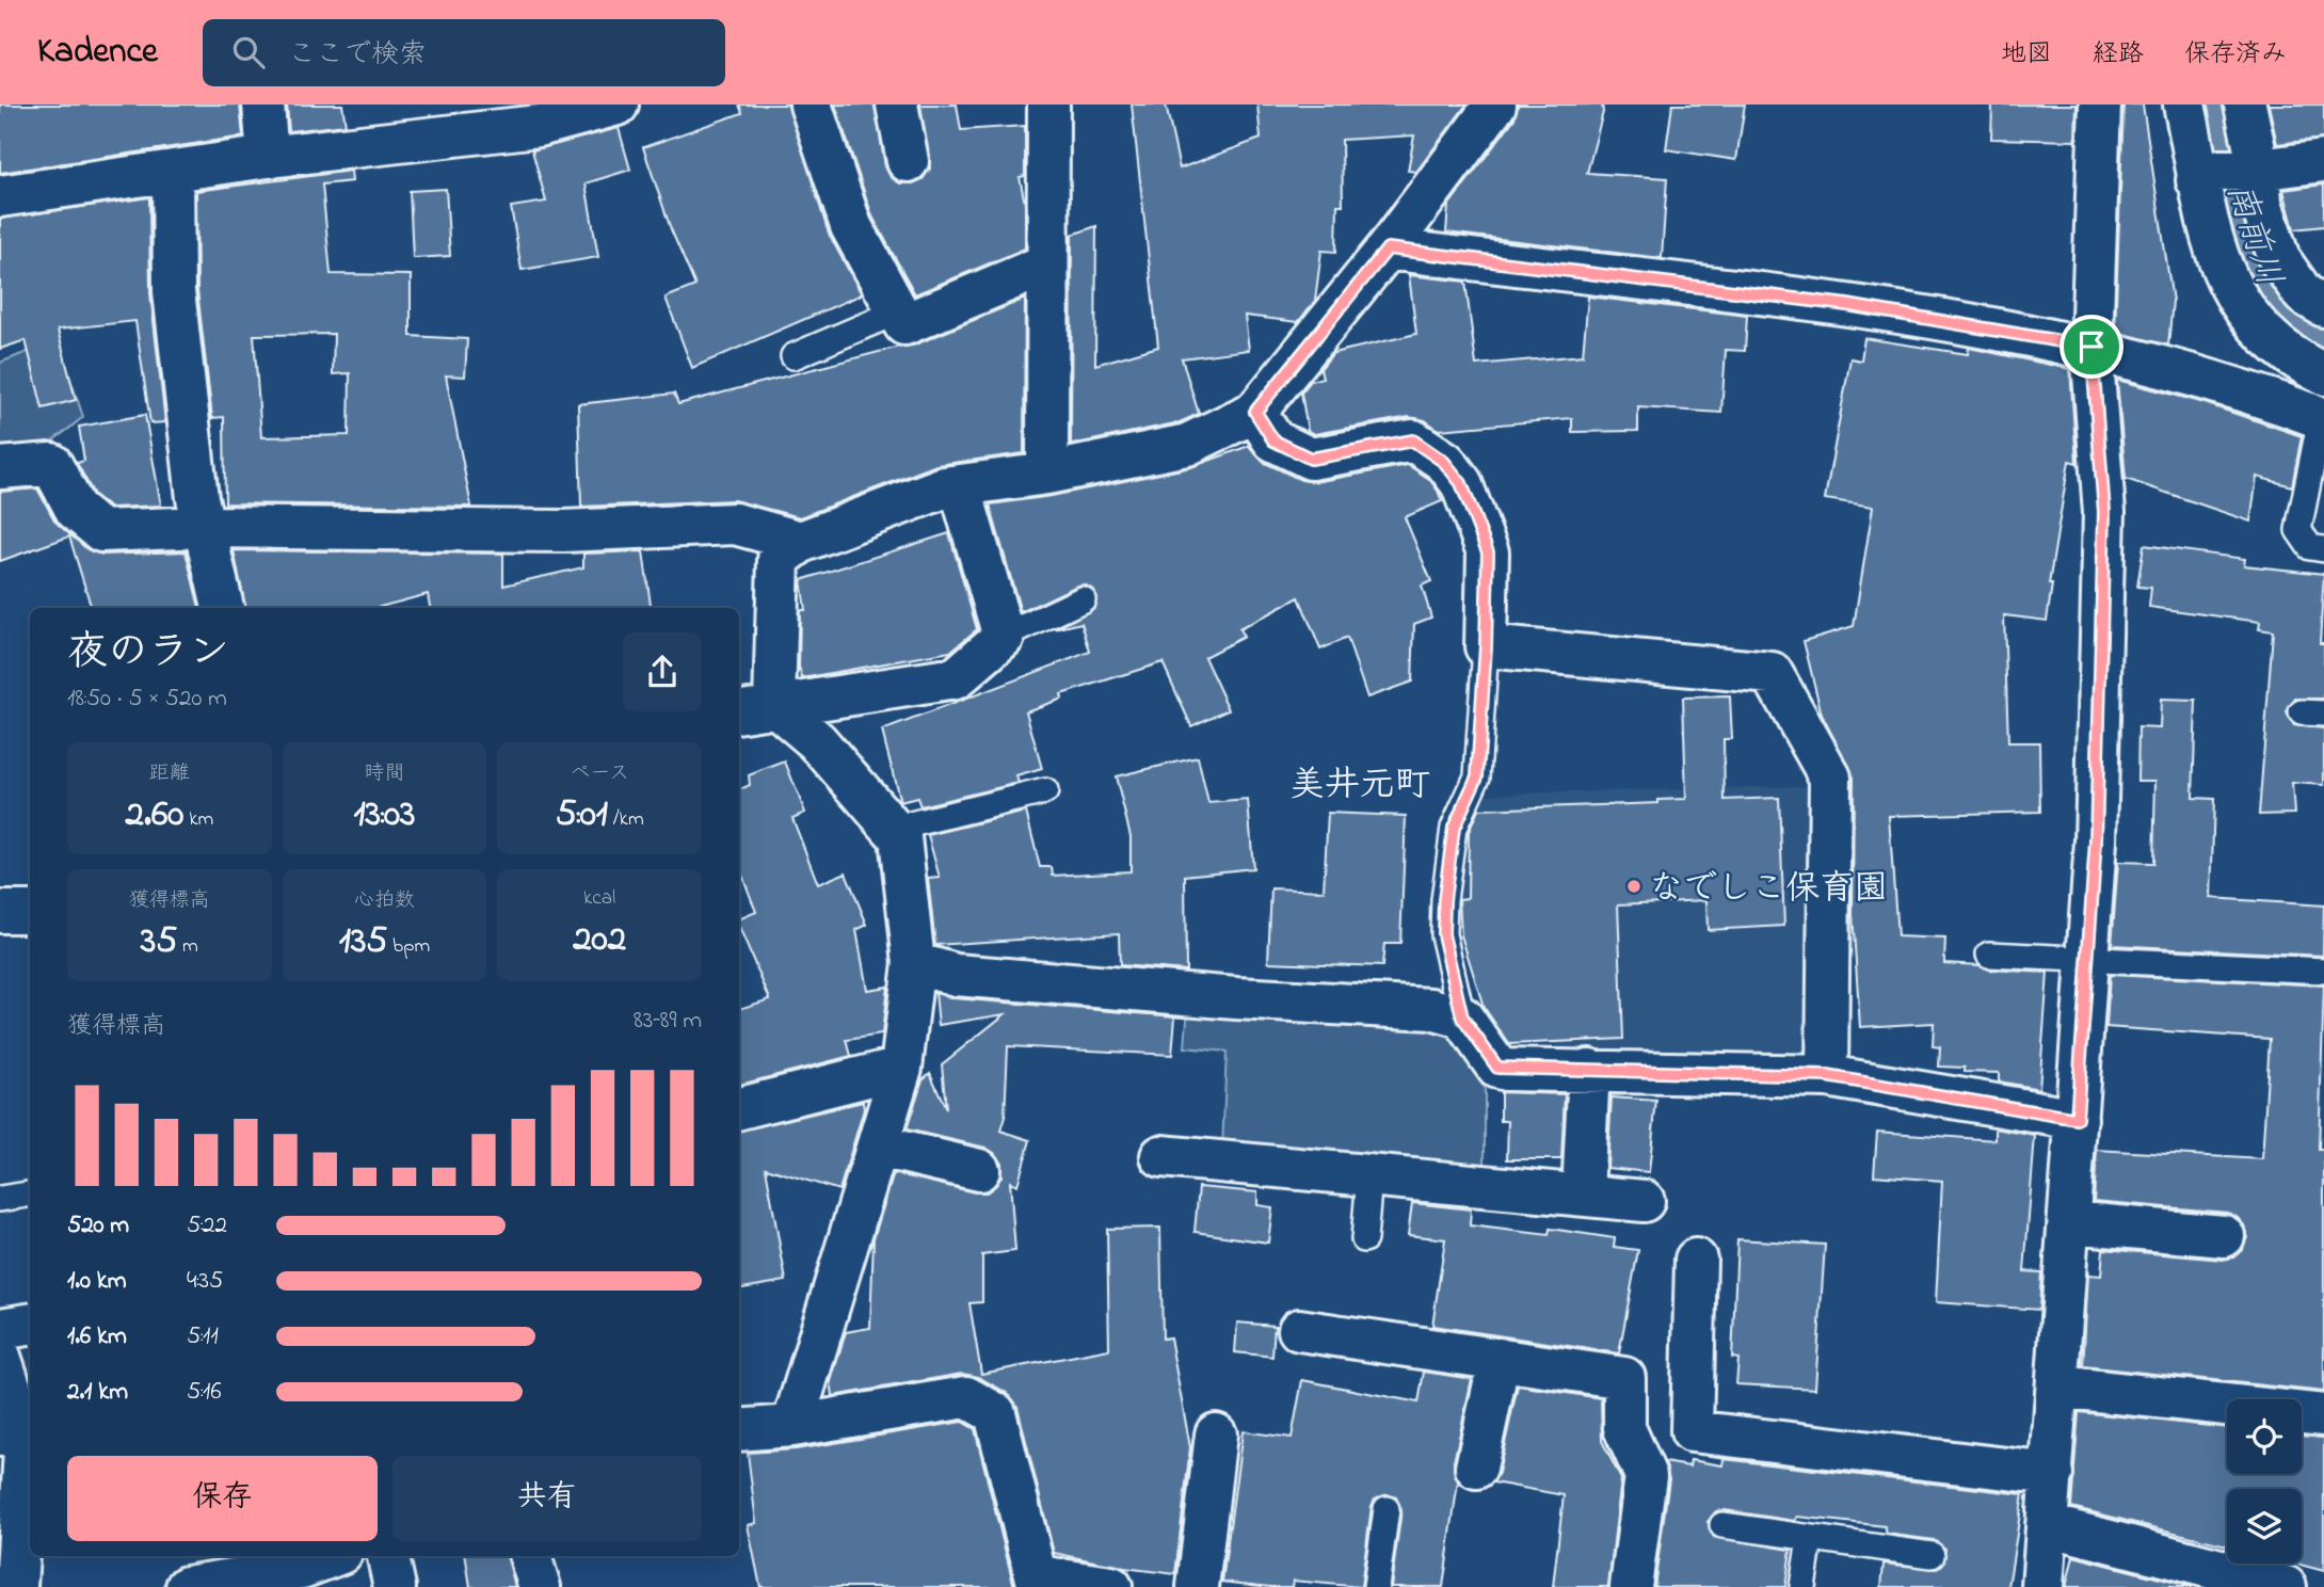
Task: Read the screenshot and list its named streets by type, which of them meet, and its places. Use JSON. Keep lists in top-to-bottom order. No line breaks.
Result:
{"districts":["美井元町"],"water":["南前川"],"places":["なでしこ保育園"],"page":{"header":"Kadence","search":"ここで検索","nav":["地図","経路","保存済み"],"heading":["夜のラン","18:50 · 5 × 520 m"],"stats":[["距離","2.60 km"],["時間","13:03"],["ペース","5:01 /km"],["獲得標高","35 m"],["心拍数","135 bpm"],["kcal","202"]],"chart":["獲得標高","83–89 m"],"list":[{"name":"520 m","note":"5:22"},{"name":"1.0 km","note":"4:35"},{"name":"1.6 km","note":"5:11"},{"name":"2.1 km","note":"5:16"}],"buttons":["保存","共有"]}}
